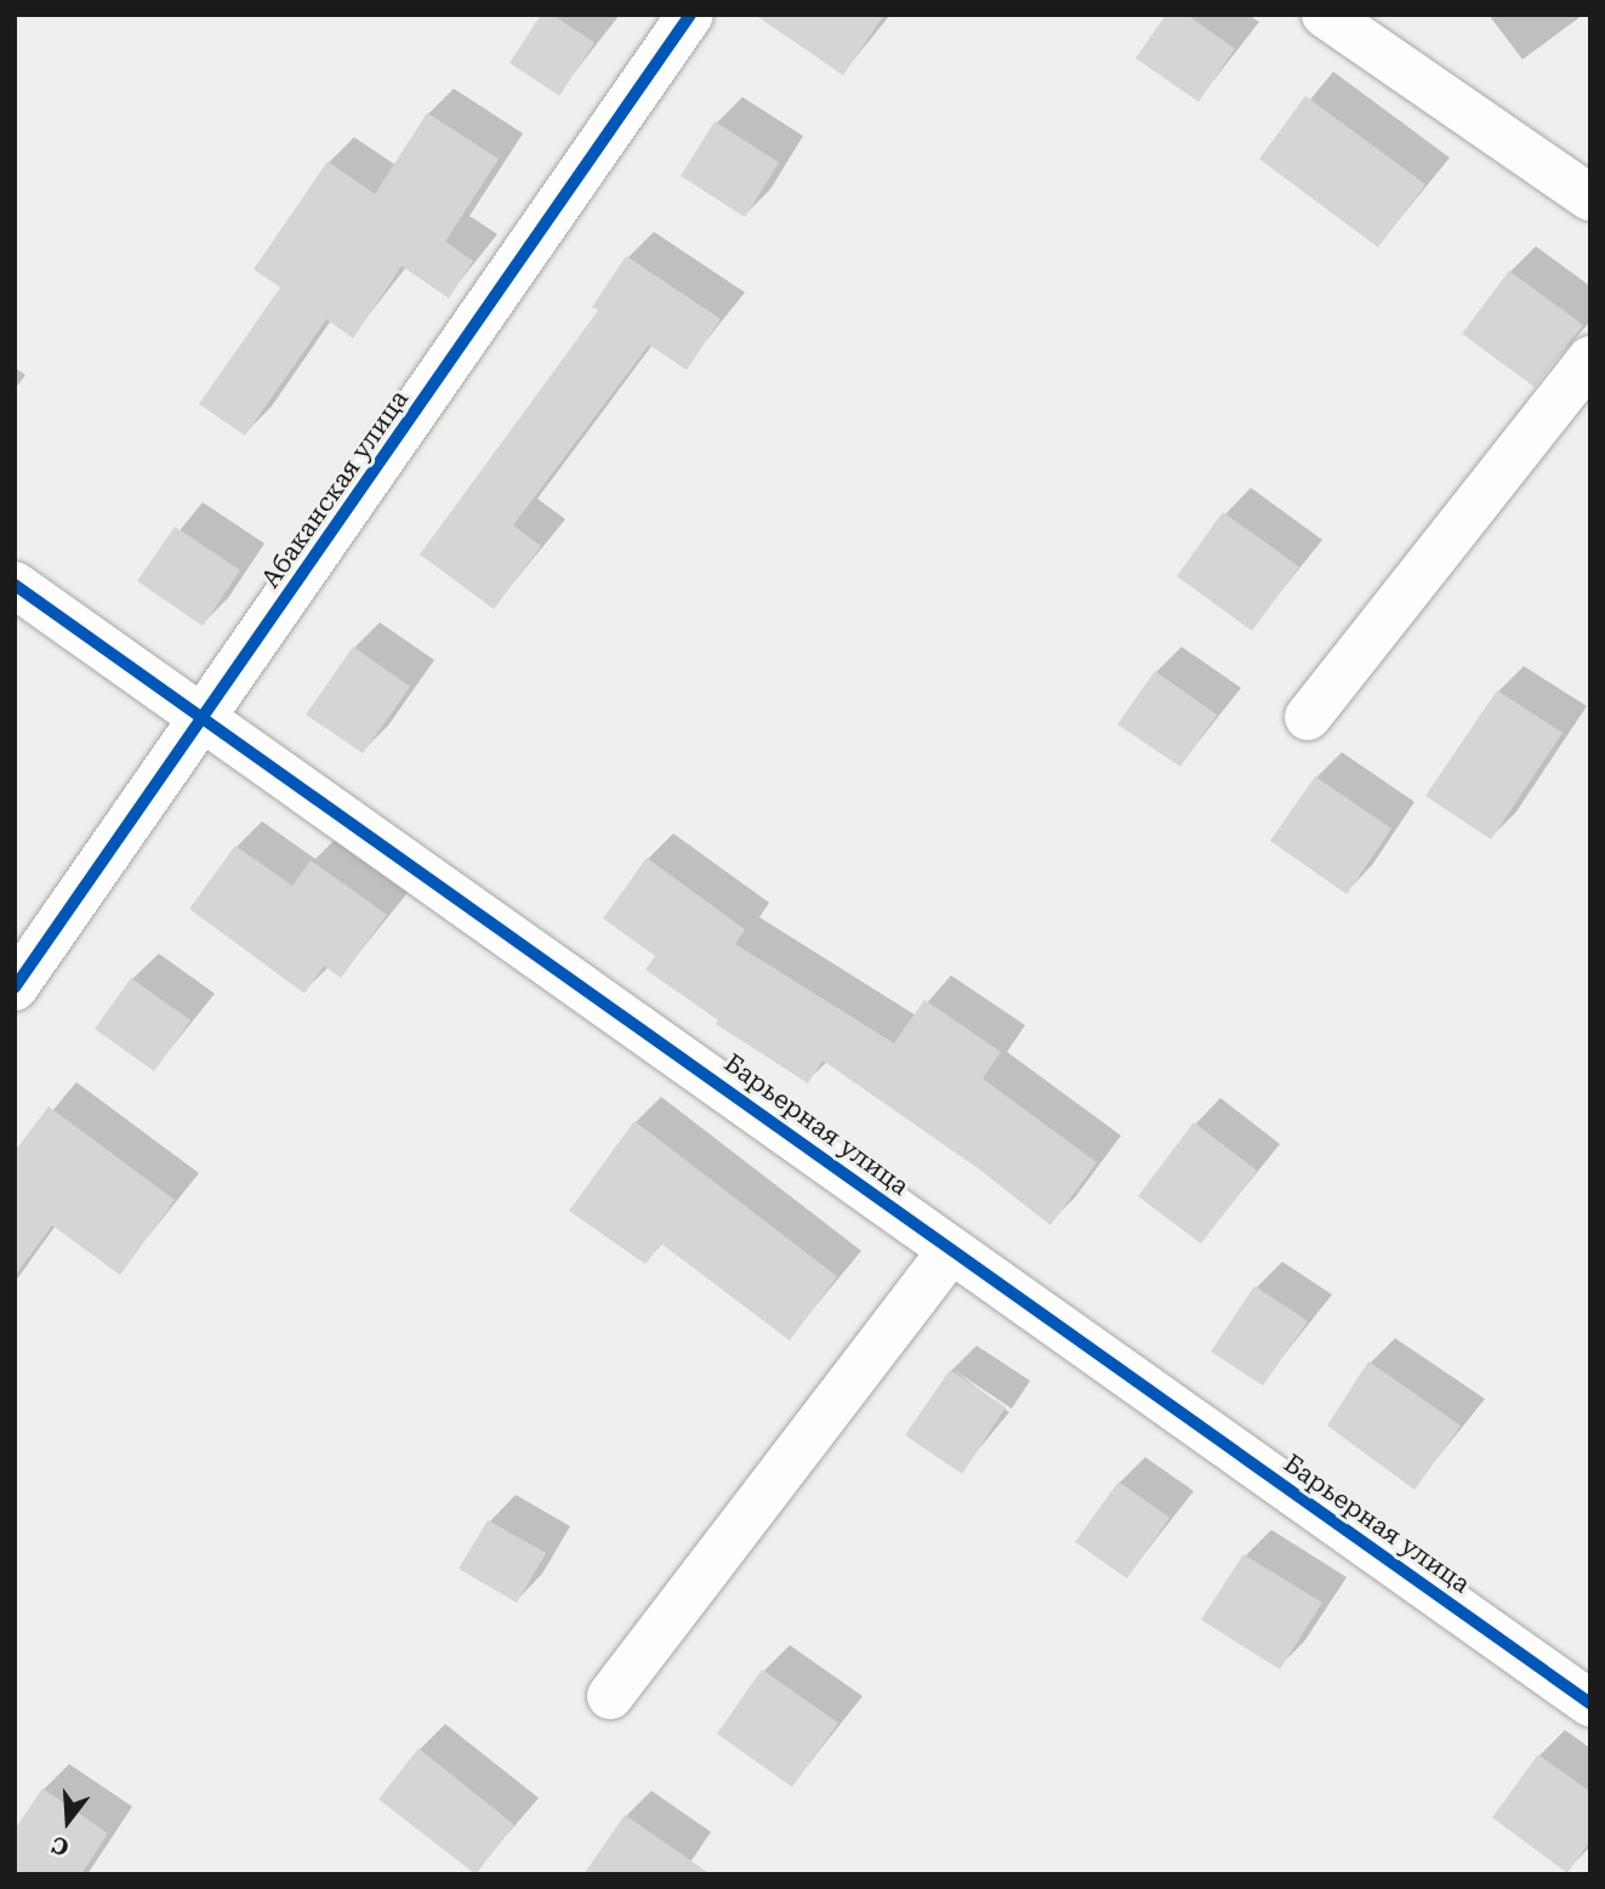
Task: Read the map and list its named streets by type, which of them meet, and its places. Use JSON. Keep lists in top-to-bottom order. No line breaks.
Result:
{"streets":{"street":["Абаканская улица","Барьерная улица"]},"crossings":[["Абаканская улица","Барьерная улица"]],"north":"bottom"}
